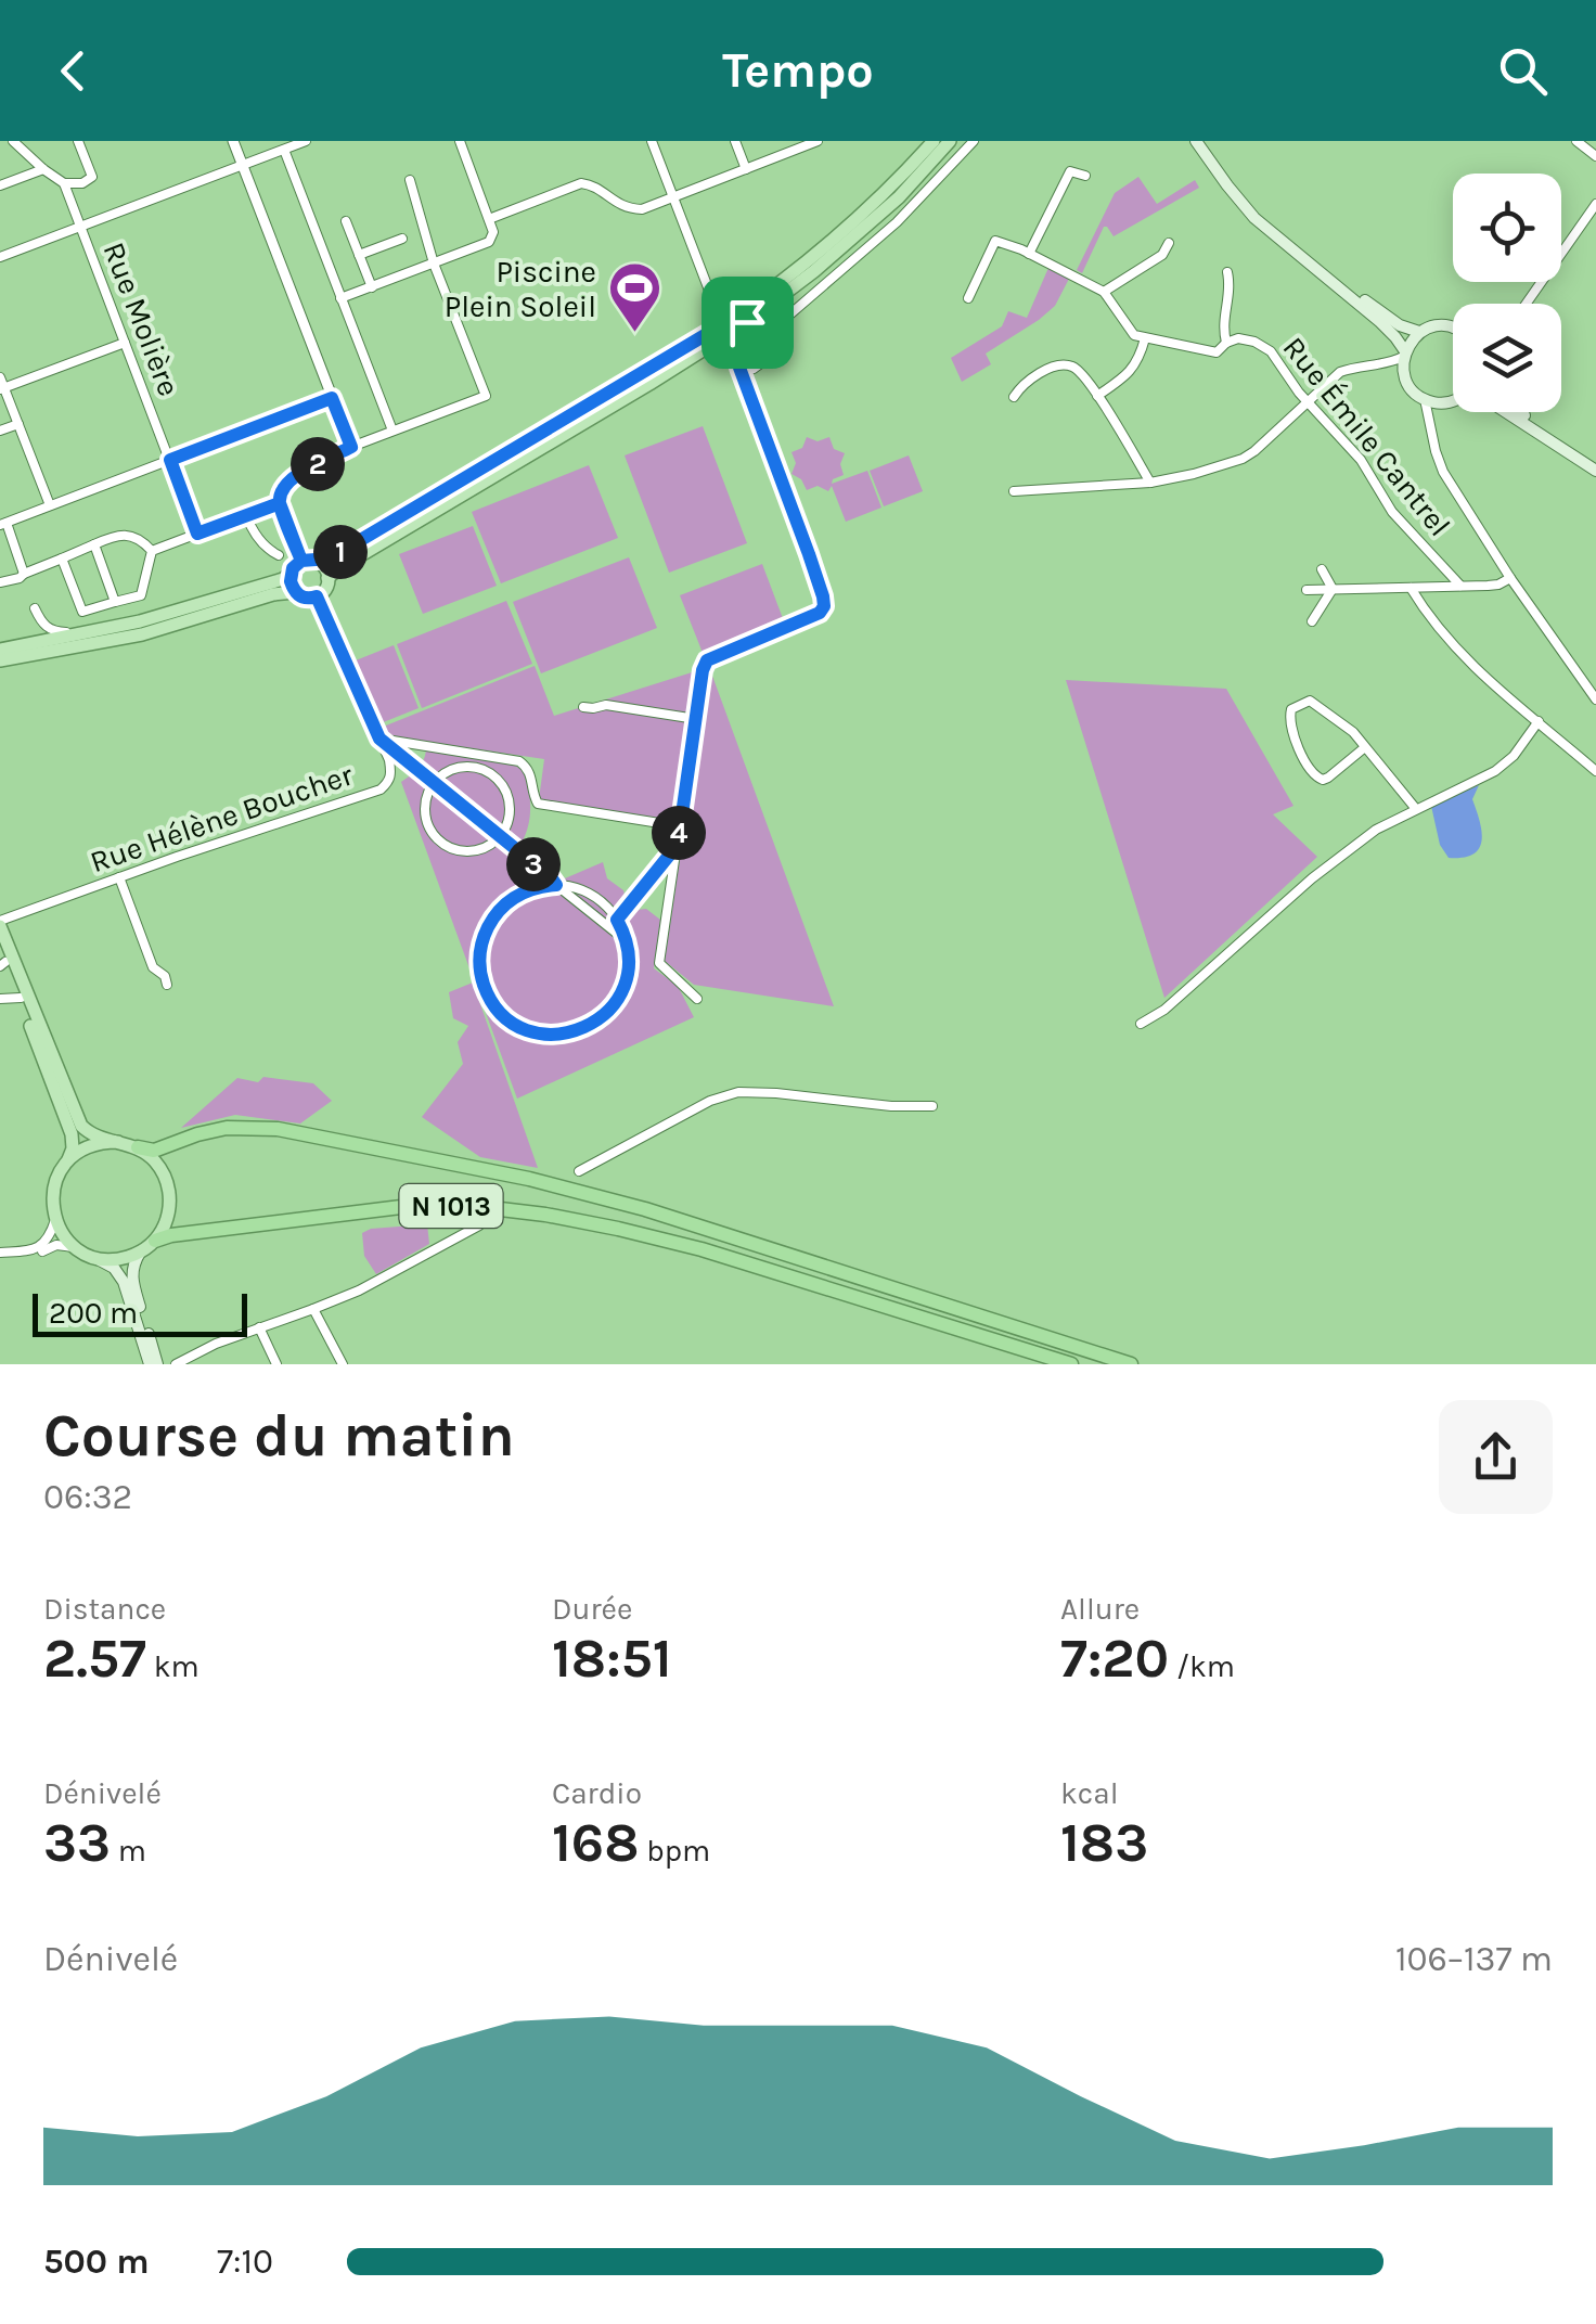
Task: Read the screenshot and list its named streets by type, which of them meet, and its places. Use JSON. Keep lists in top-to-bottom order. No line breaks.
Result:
{"streets":{"highway":["N 1013"],"street":["Rue Molière","Rue Émile Cantrel","Rue Hélène Boucher"]},"places":{"sports":["Piscine Plein Soleil"]},"scale_bar":"200 m","page":{"header":"Tempo","pins":["2","1","4","3"],"scale":"200 m","heading":["Course du matin","06:32"],"stats":[["Distance","2.57 km"],["Durée","18:51"],["Allure","7:20 /km"],["Dénivelé","33 m"],["Cardio","168 bpm"],["kcal","183"]],"chart":["Dénivelé","106–137 m"],"list":[{"name":"500 m","note":"7:10"}]}}
